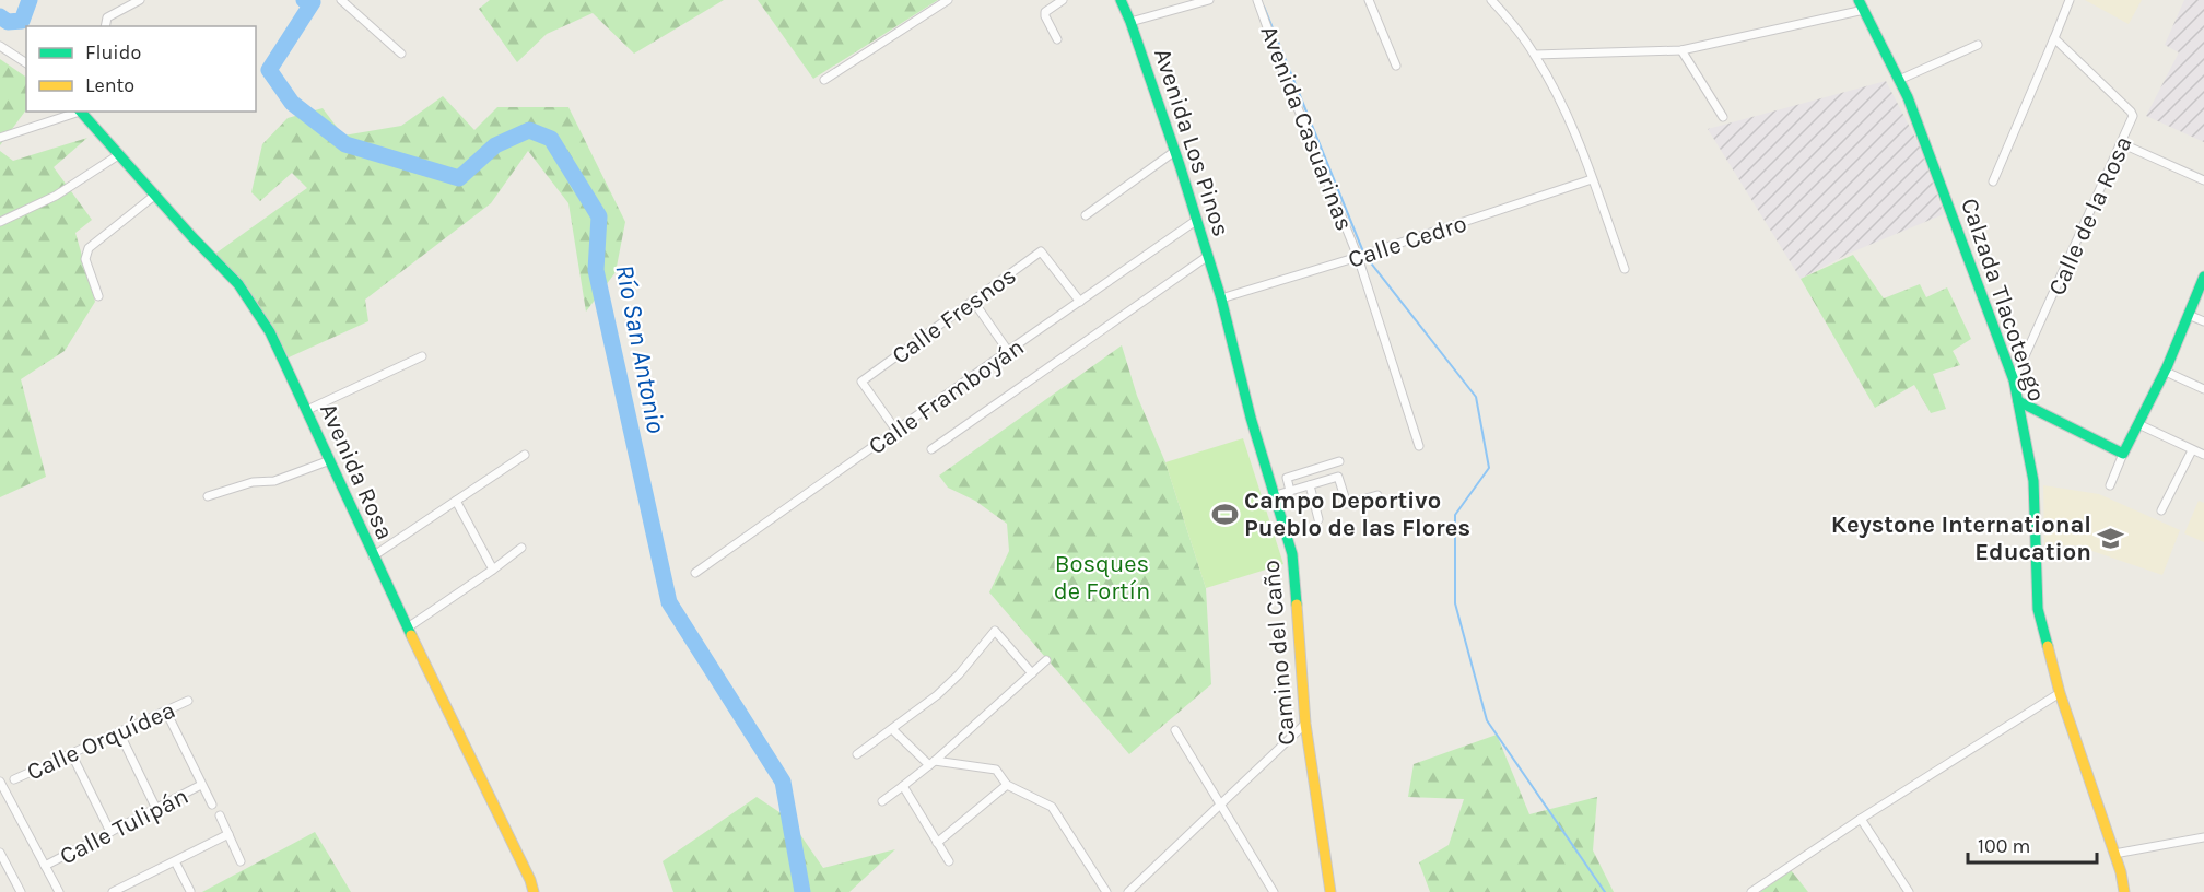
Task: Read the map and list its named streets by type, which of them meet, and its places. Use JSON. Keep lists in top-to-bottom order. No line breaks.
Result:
{"streets":{"street":["Avenida Casuarinas","Avenida Los Pinos","Calle de la Rosa","Calle Cedro","Calzada Tlacotengo","Calle Fresnos","Calle Framboyán","Avenida Rosa","Camino del Caño","Calle Orquídea","Calle Tulipán"]},"crossings":[["Avenida Casuarinas","Calle Cedro"],["Avenida Los Pinos","Calle Cedro"],["Avenida Los Pinos","Calle Framboyán"],["Avenida Los Pinos","Camino del Caño"],["Calle de la Rosa","Calzada Tlacotengo"],["Calle Cedro","Camino del Caño"],["Calle Fresnos","Calle Framboyán"]],"water":["Río San Antonio"],"parks":["Bosques de Fortín"],"places":{"sports":["Campo Deportivo Pueblo de las Flores"],"school or university":["Keystone International Education"]},"legend":["Fluido","Lento"],"scale_bar":"100 m"}
